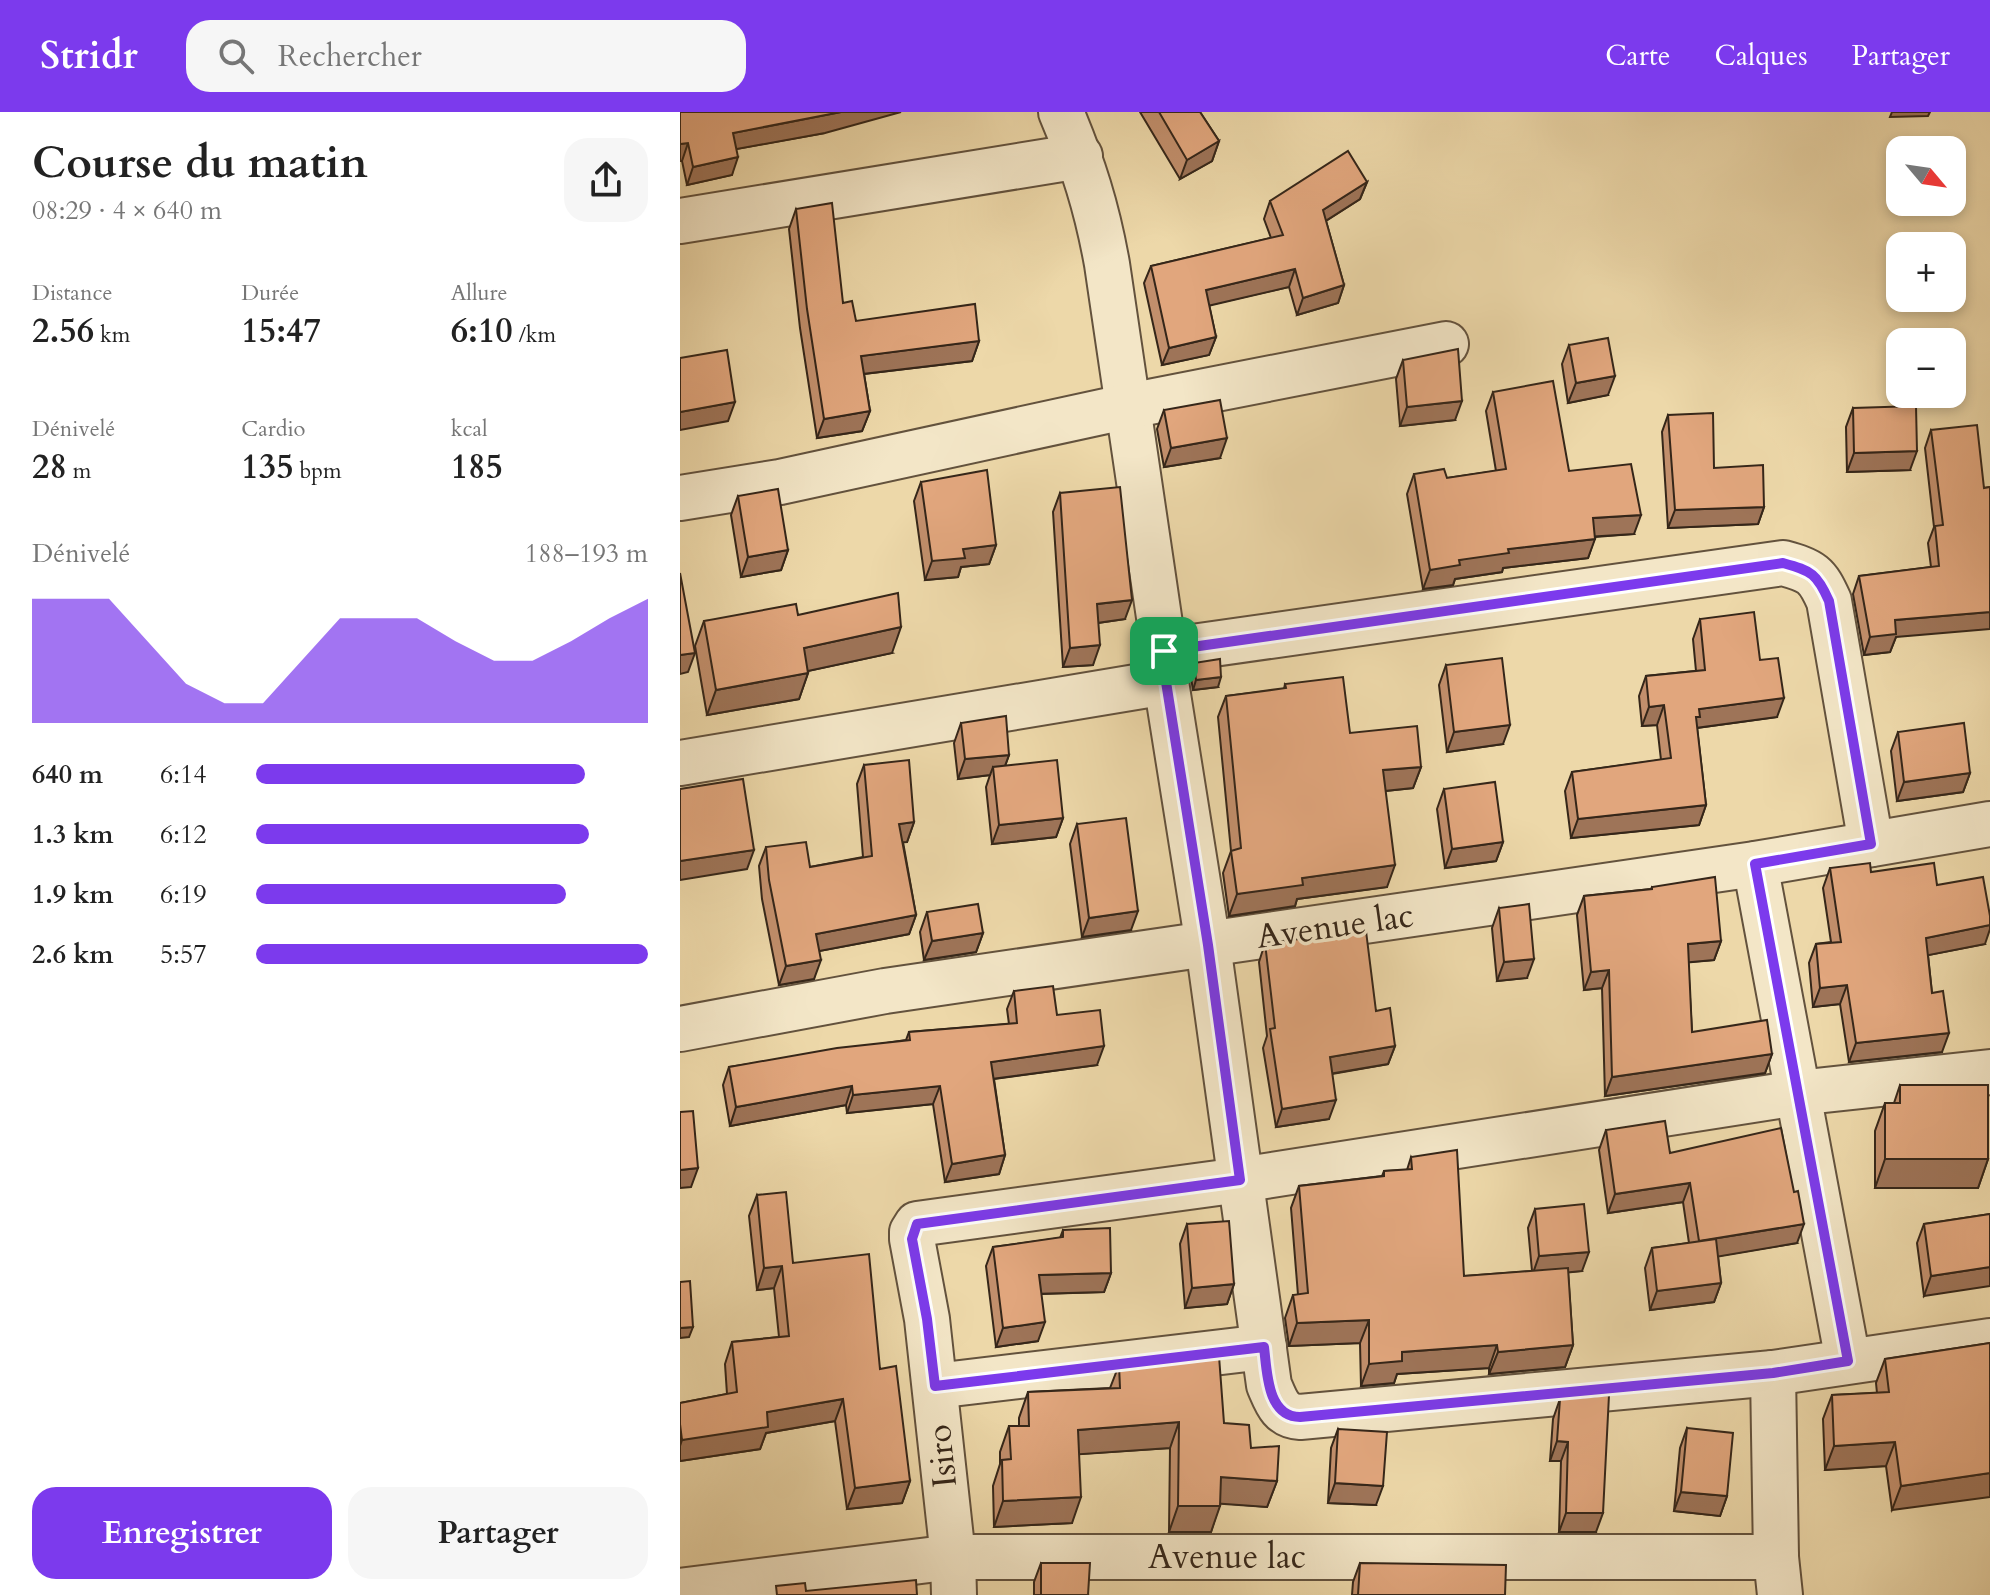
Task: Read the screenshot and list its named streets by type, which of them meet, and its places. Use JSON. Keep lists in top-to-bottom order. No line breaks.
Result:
{"streets":{"street":["Avenue lac","Isiro"]},"crossings":[["Avenue lac","Isiro"]],"north":"bottom right","page":{"header":"Stridr","search":"Rechercher","nav":["Carte","Calques","Partager"],"heading":["Course du matin","08:29 · 4 × 640 m"],"map_buttons":["+","−"],"stats":[["Distance","2.56 km"],["Durée","15:47"],["Allure","6:10 /km"],["Dénivelé","28 m"],["Cardio","135 bpm"],["kcal","185"]],"chart":["Dénivelé","188–193 m"],"list":[{"name":"640 m","note":"6:14"},{"name":"1.3 km","note":"6:12"},{"name":"1.9 km","note":"6:19"},{"name":"2.6 km","note":"5:57"}],"buttons":["Enregistrer","Partager"]}}
